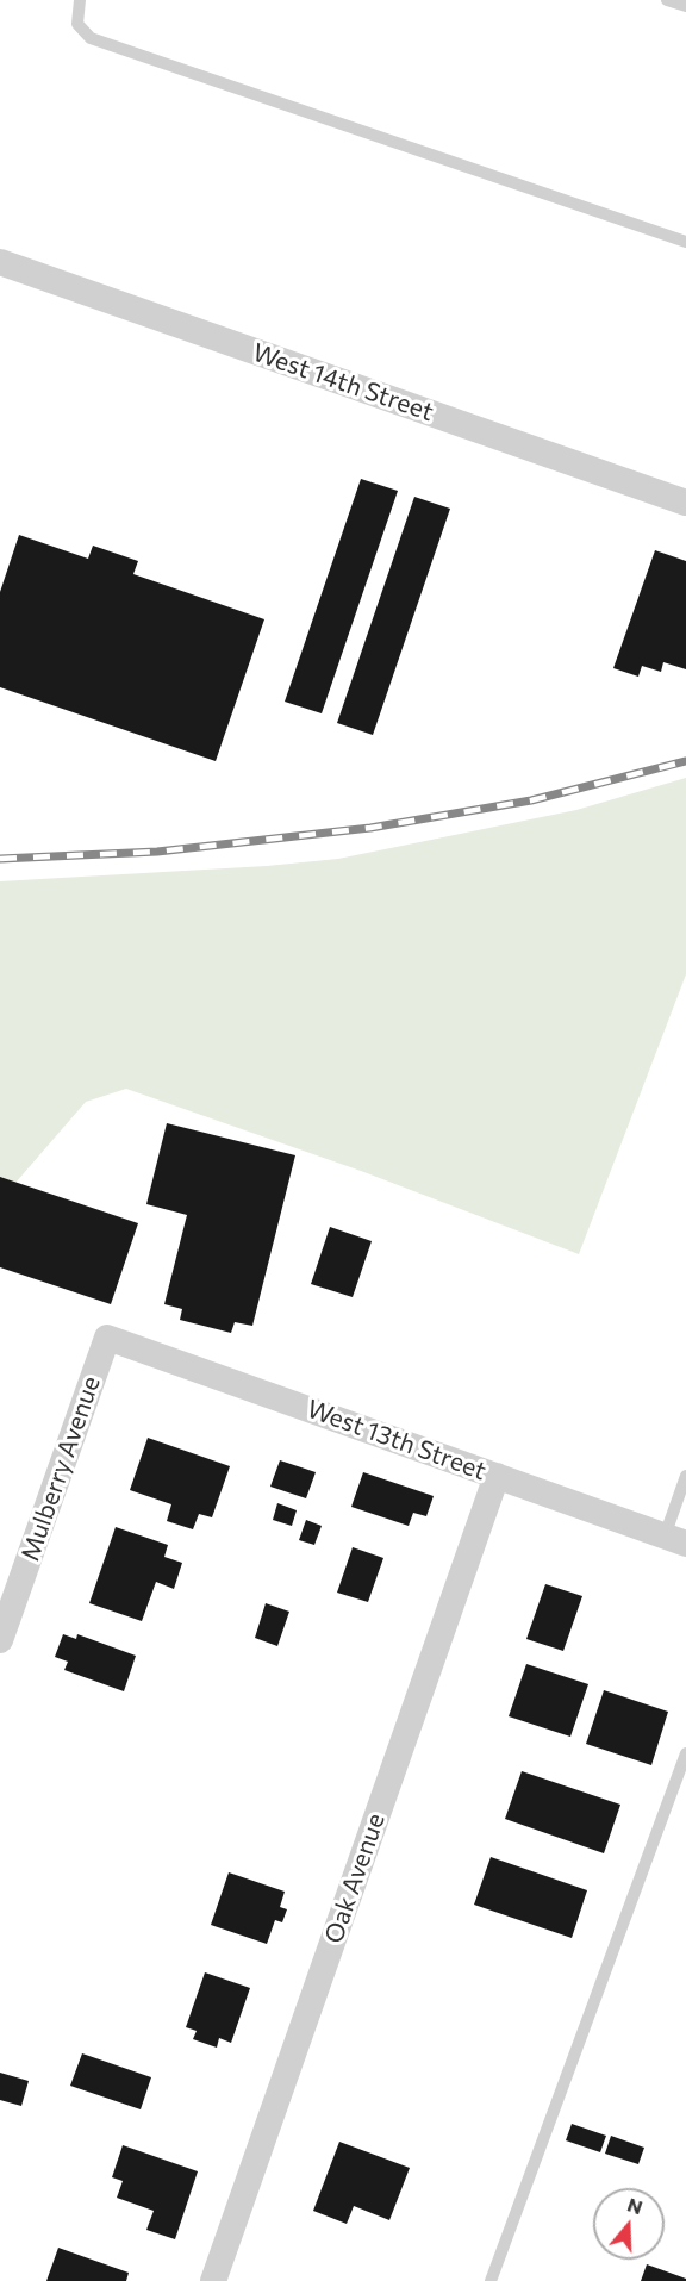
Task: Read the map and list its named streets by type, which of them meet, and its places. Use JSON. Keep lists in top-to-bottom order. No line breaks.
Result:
{"streets":{"street":["West 14th Street","West 13th Street","Mulberry Avenue","Oak Avenue"]},"crossings":[["West 13th Street","Mulberry Avenue"],["West 13th Street","Oak Avenue"]],"north":"top"}
